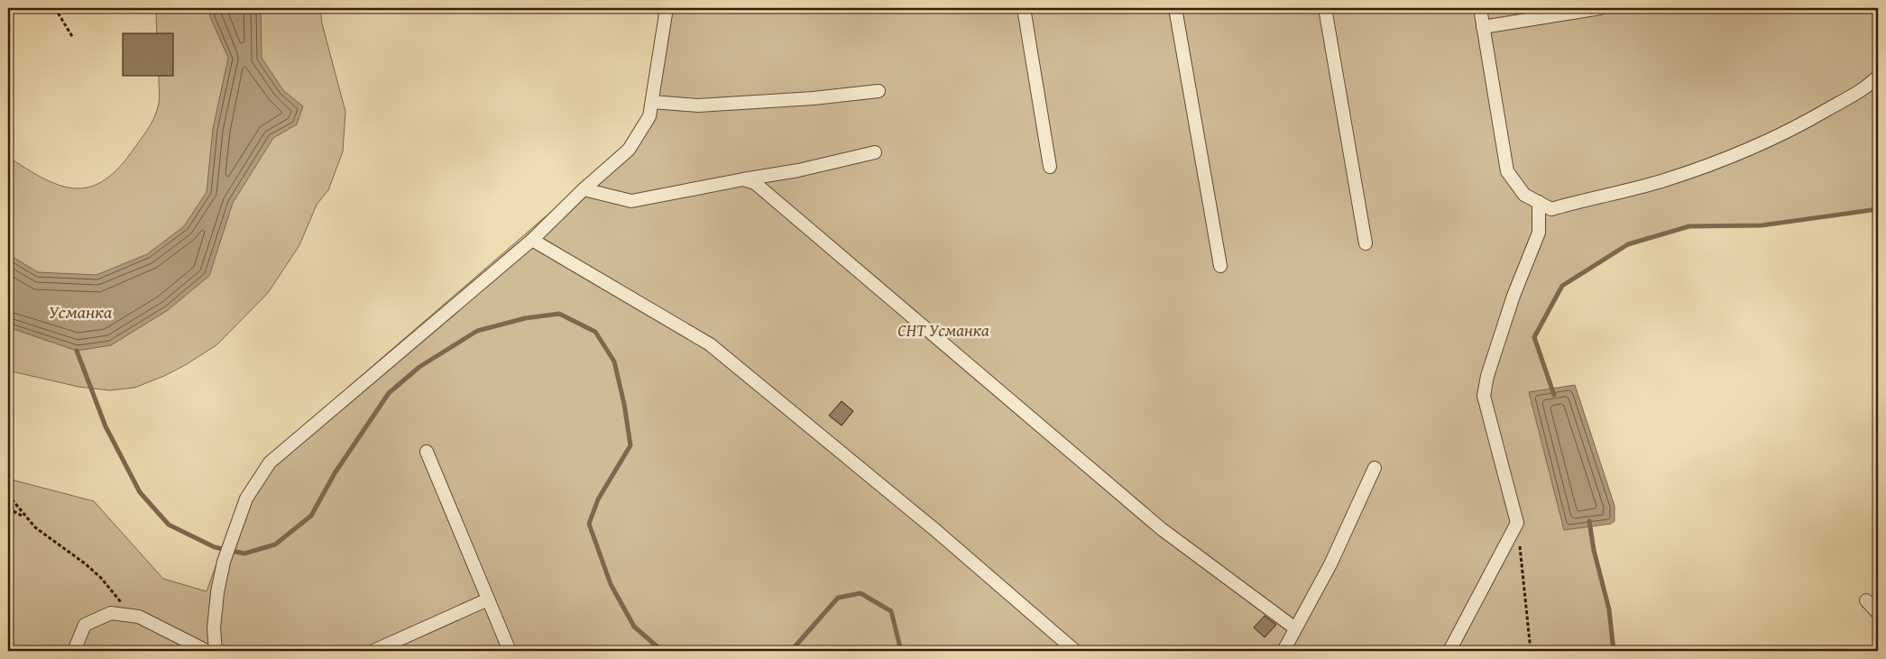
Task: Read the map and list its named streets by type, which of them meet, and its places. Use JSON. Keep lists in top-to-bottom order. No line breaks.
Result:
{"water":["Усманка"],"parks":["СНТ Усманка"]}
